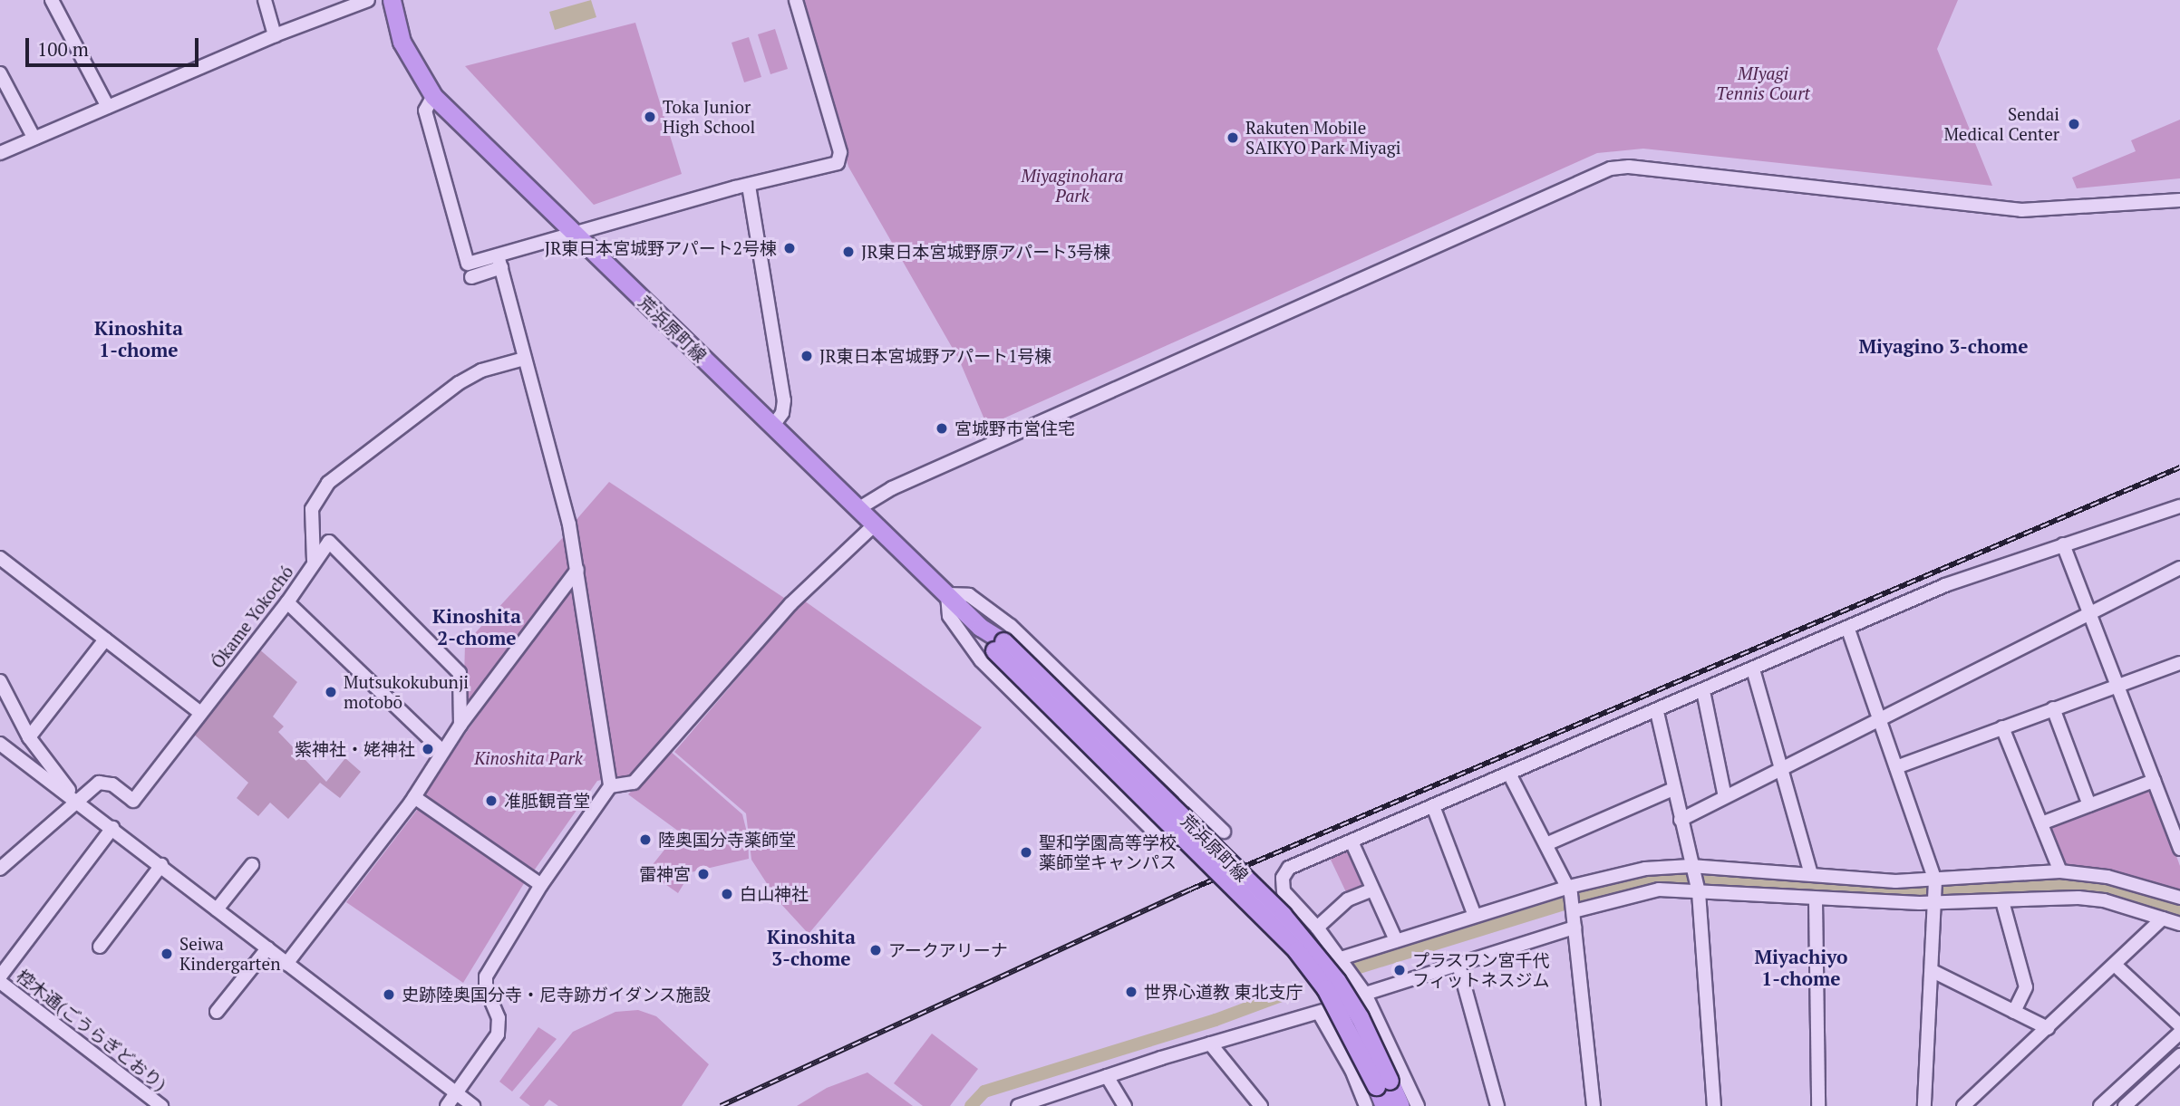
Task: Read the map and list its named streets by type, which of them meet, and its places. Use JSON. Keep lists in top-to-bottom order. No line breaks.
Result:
{"streets":{"main road":["荒浜原町線"],"street":["Ókame Yokochó","椌木通(ごうらぎどおり)"]},"districts":["Kinoshita 1-chome","Miyagino 3-chome","Kinoshita 2-chome","Kinoshita 3-chome","Miyachiyo 1-chome"],"parks":["MIyagi Tennis Court","Miyaginohara Park","Kinoshita Park"],"places":["Toka Junior High School","Sendai Medical Center","Rakuten Mobile SAIKYO Park Miyagi","JR東日本宮城野アパート2号棟","JR東日本宮城野原アパート3号棟","JR東日本宮城野アパート1号棟","宮城野市営住宅","Mutsukokubunji motobō","紫神社・姥神社","准胝観音堂","陸奥国分寺薬師堂","聖和学園高等学校 薬師堂キャンパス","雷神宮","白山神社","アークアリーナ","Seiwa Kindergarten","プラスワン宮千代 フィットネスジム","世界心道教 東北支庁","史跡陸奥国分寺・尼寺跡ガイダンス施設"],"scale_bar":"100 m"}
